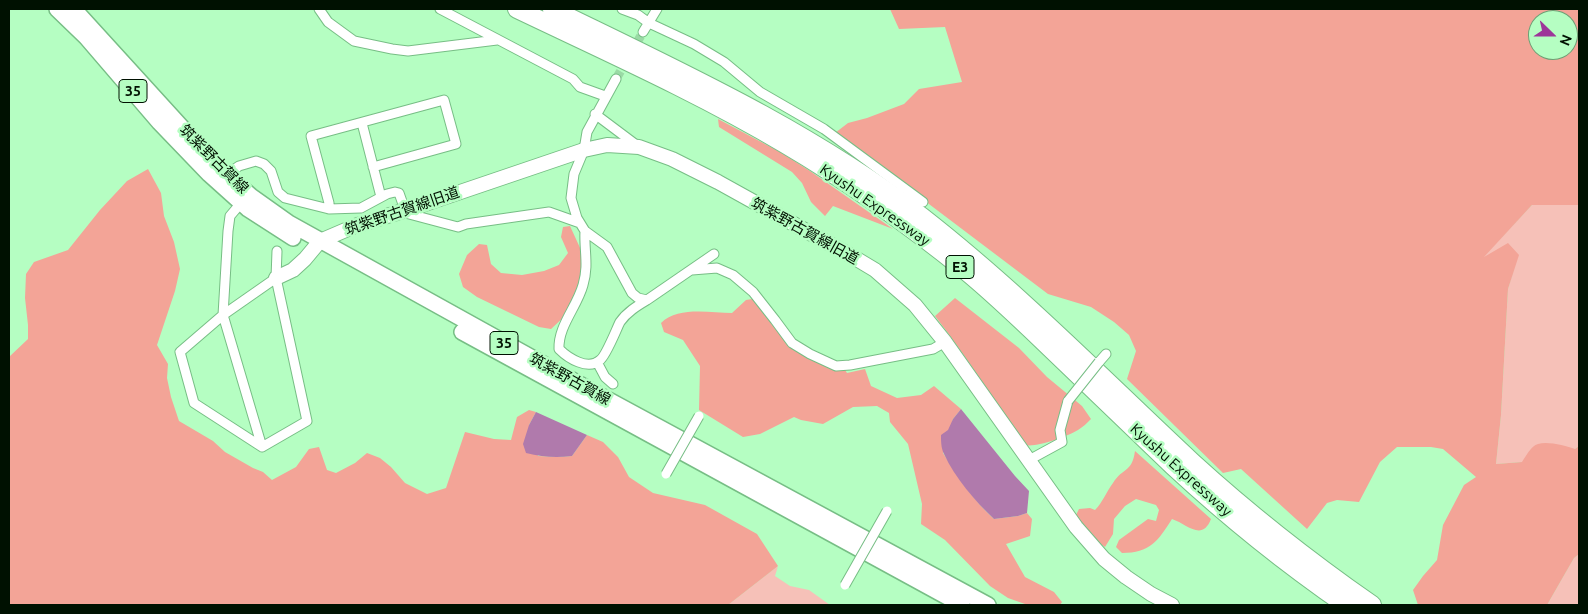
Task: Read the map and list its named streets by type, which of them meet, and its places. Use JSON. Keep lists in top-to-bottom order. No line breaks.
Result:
{"streets":{"highway":["Kyushu Expressway","E3"],"main road":["35","筑紫野古賀線"],"street":["筑紫野古賀線旧道"]},"crossings":[["筑紫野古賀線","筑紫野古賀線旧道"]],"north":"right"}
